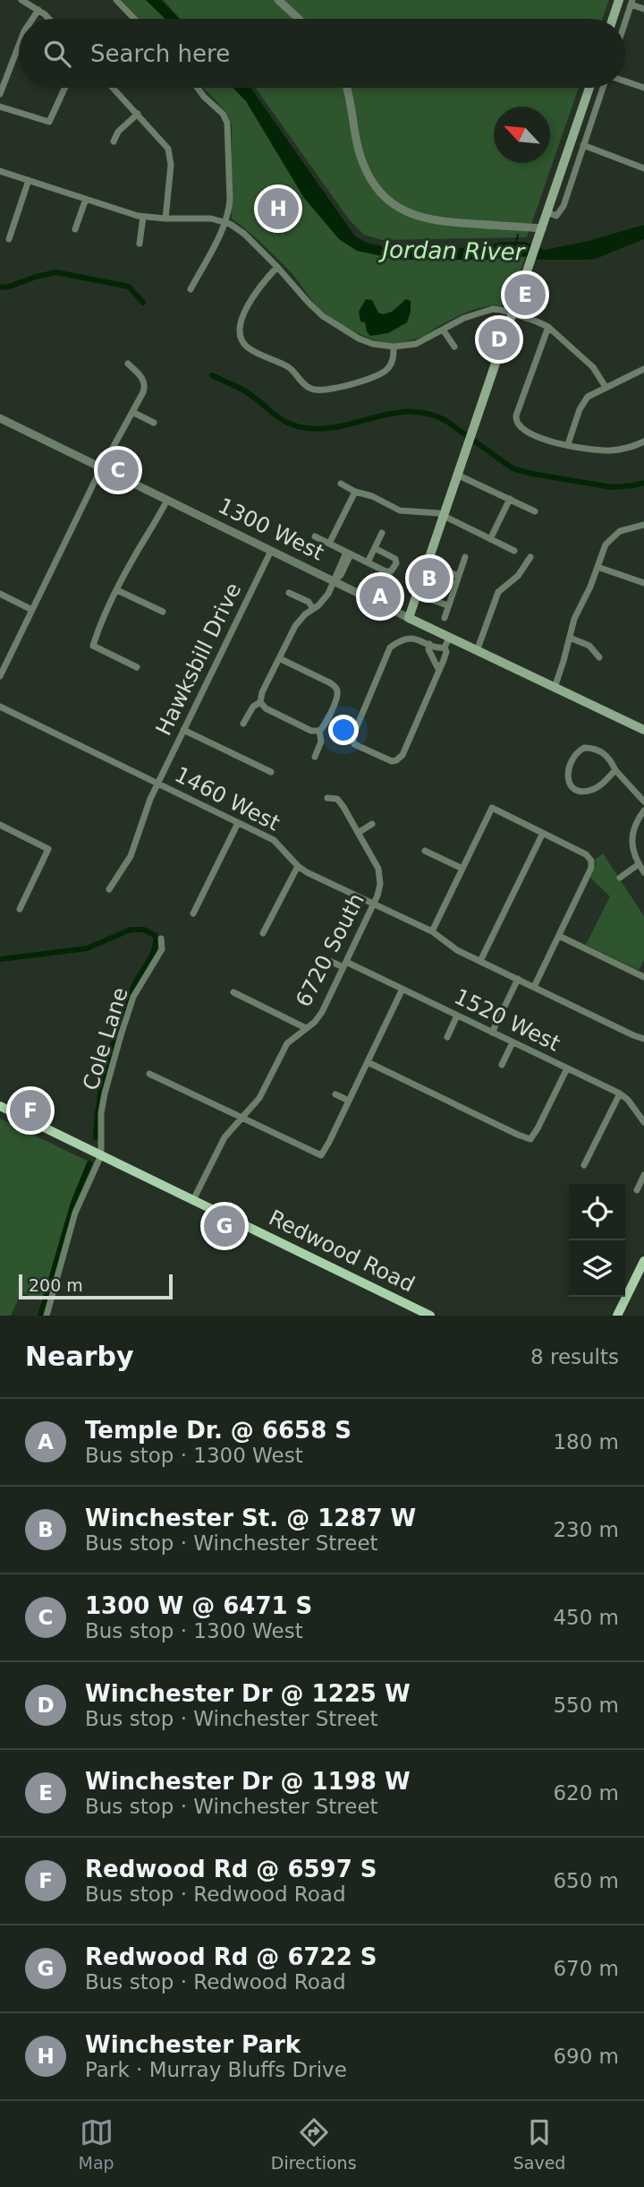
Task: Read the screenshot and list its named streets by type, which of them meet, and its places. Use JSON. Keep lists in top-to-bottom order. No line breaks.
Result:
{"streets":{"main road":["1300 West","Redwood Road"],"street":["Hawksbill Drive","1460 West","6720 South","1520 West","Cole Lane"]},"crossings":[["1300 West","Hawksbill Drive"],["Hawksbill Drive","1460 West"],["1460 West","6720 South"],["6720 South","1520 West"],["6720 South","Redwood Road"],["Cole Lane","Redwood Road"]],"water":["Jordan River"],"scale_bar":"200 m","north":"top left","page":{"search":"Search here","pins":["H","E","D","C","B","A","F","G"],"scale":"200 m","heading":["Nearby","8 results"],"list":[{"mark":"A","name":"Temple Dr. @ 6658 S","note":"Bus stop · 1300 West","value":"180 m"},{"mark":"B","name":"Winchester St. @ 1287 W","note":"Bus stop · Winchester Street","value":"230 m"},{"mark":"C","name":"1300 W @ 6471 S","note":"Bus stop · 1300 West","value":"450 m"},{"mark":"D","name":"Winchester Dr @ 1225 W","note":"Bus stop · Winchester Street","value":"550 m"},{"mark":"E","name":"Winchester Dr @ 1198 W","note":"Bus stop · Winchester Street","value":"620 m"},{"mark":"F","name":"Redwood Rd @ 6597 S","note":"Bus stop · Redwood Road","value":"650 m"},{"mark":"G","name":"Redwood Rd @ 6722 S","note":"Bus stop · Redwood Road","value":"670 m"},{"mark":"H","name":"Winchester Park","note":"Park · Murray Bluffs Drive","value":"690 m"}],"nav":["Map","Directions","Saved"]}}
